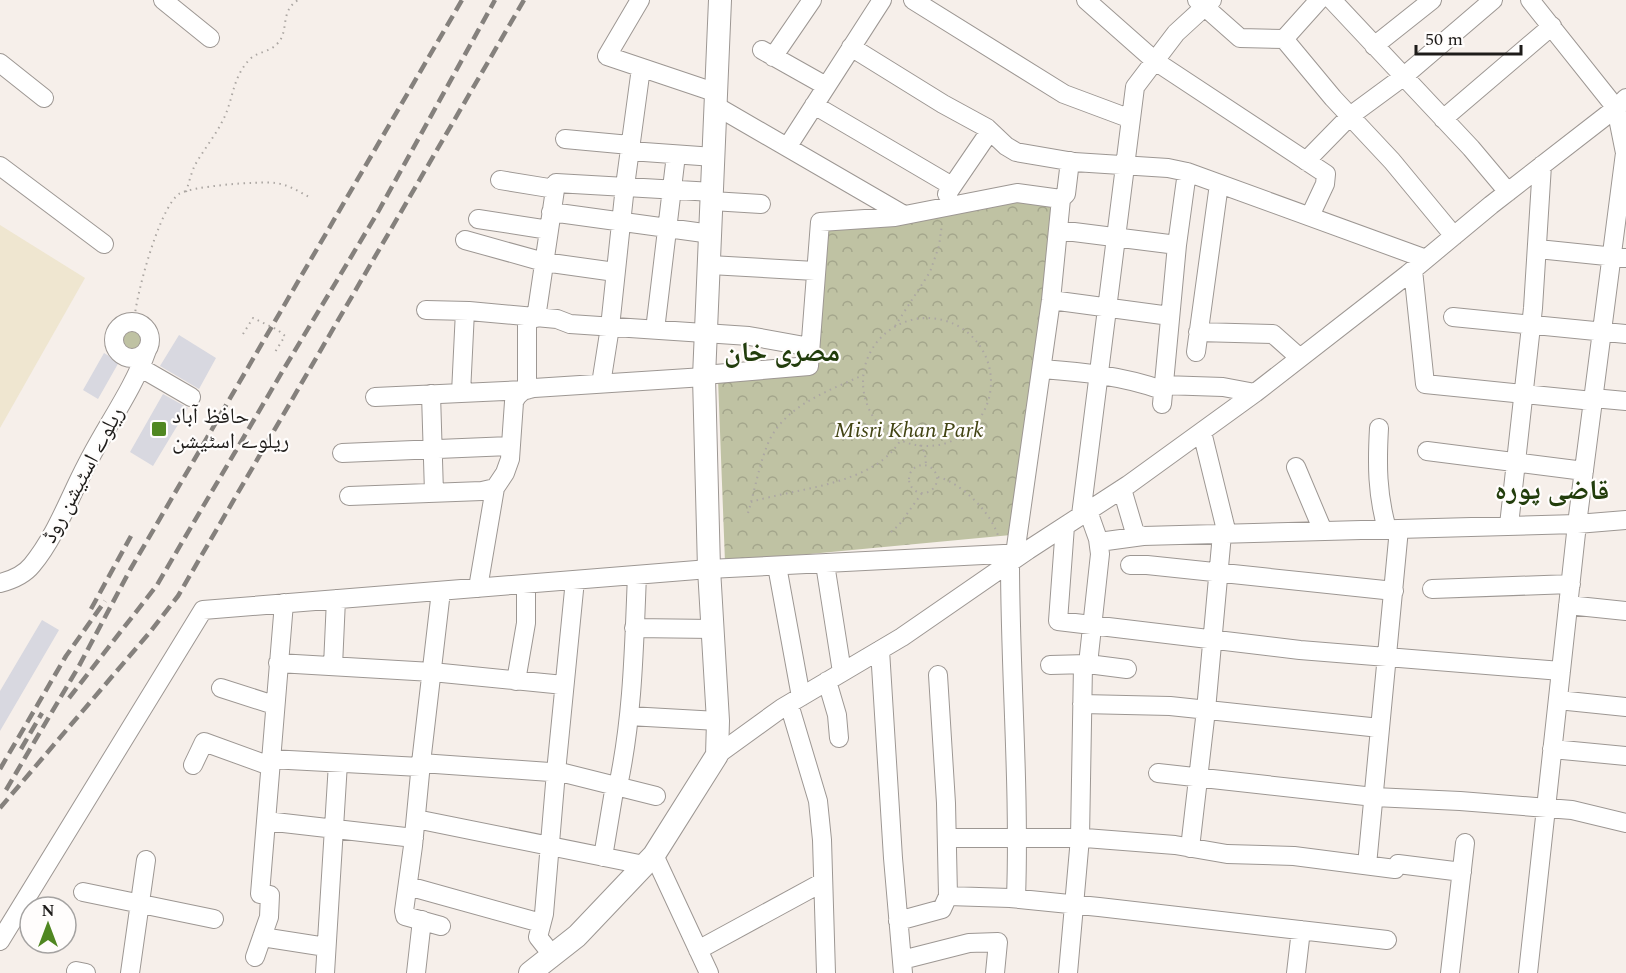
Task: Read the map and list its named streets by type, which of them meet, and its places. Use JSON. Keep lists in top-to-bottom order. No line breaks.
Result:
{"streets":{"street":["ریلوے اسٹیشن روڈ"]},"districts":["مصری خان","قاضی پورہ"],"parks":["Misri Khan Park"],"places":{"transit":["حافظ آباد ریلوے اسٹیشن"]},"scale_bar":"50 m","north":"top"}
